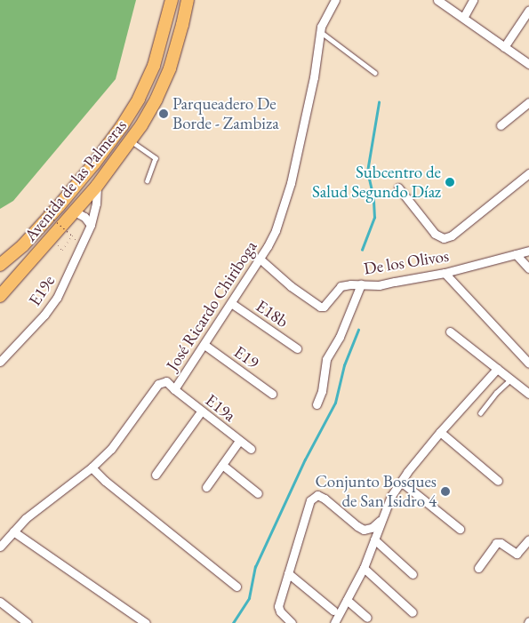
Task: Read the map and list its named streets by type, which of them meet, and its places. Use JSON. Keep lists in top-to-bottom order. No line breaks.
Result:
{"streets":{"main road":["Avenida de las Palmeras"],"street":["De los Olivos","E19e","José Ricardo Chiriboga","E18b","E19","E19a"]},"crossings":[["Avenida de las Palmeras","E19e"],["De los Olivos","José Ricardo Chiriboga"],["José Ricardo Chiriboga","E18b"],["José Ricardo Chiriboga","E19"],["José Ricardo Chiriboga","E19a"]],"places":["Parqueadero De Borde - Zambiza","Subcentro de Salud Segundo Díaz","Conjunto Bosques de San Isidro 4"]}
